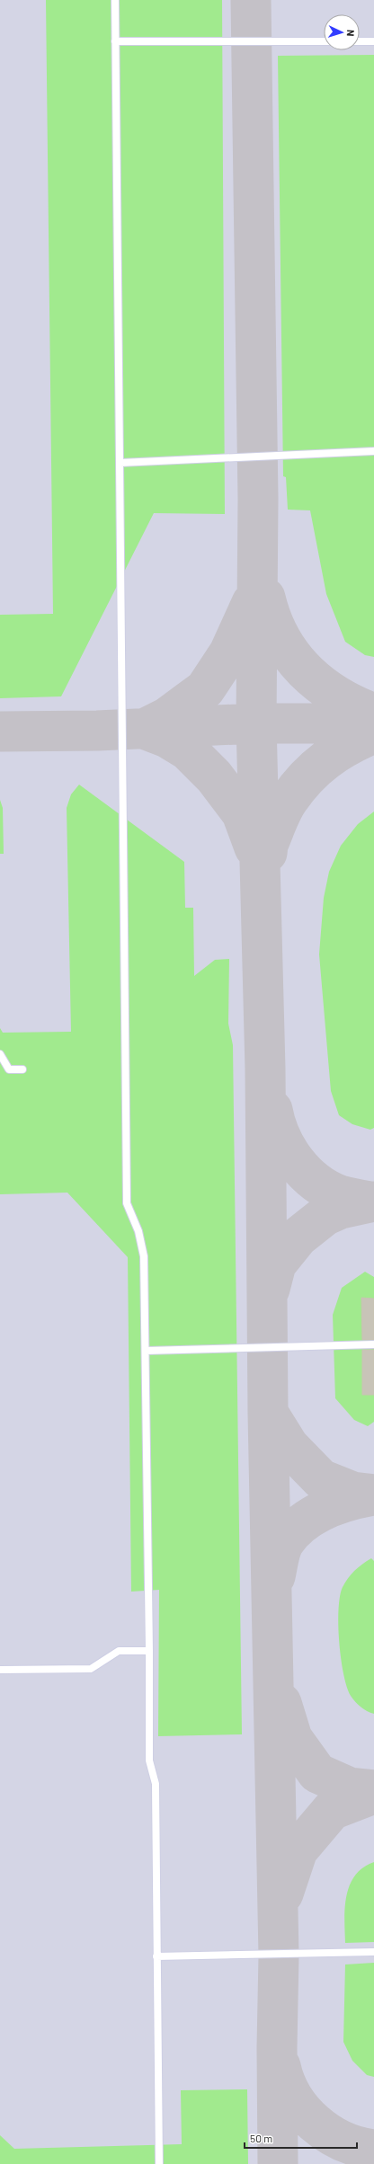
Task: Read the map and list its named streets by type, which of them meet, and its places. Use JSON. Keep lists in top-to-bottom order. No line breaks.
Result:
{"scale_bar":"50 m","north":"right"}
